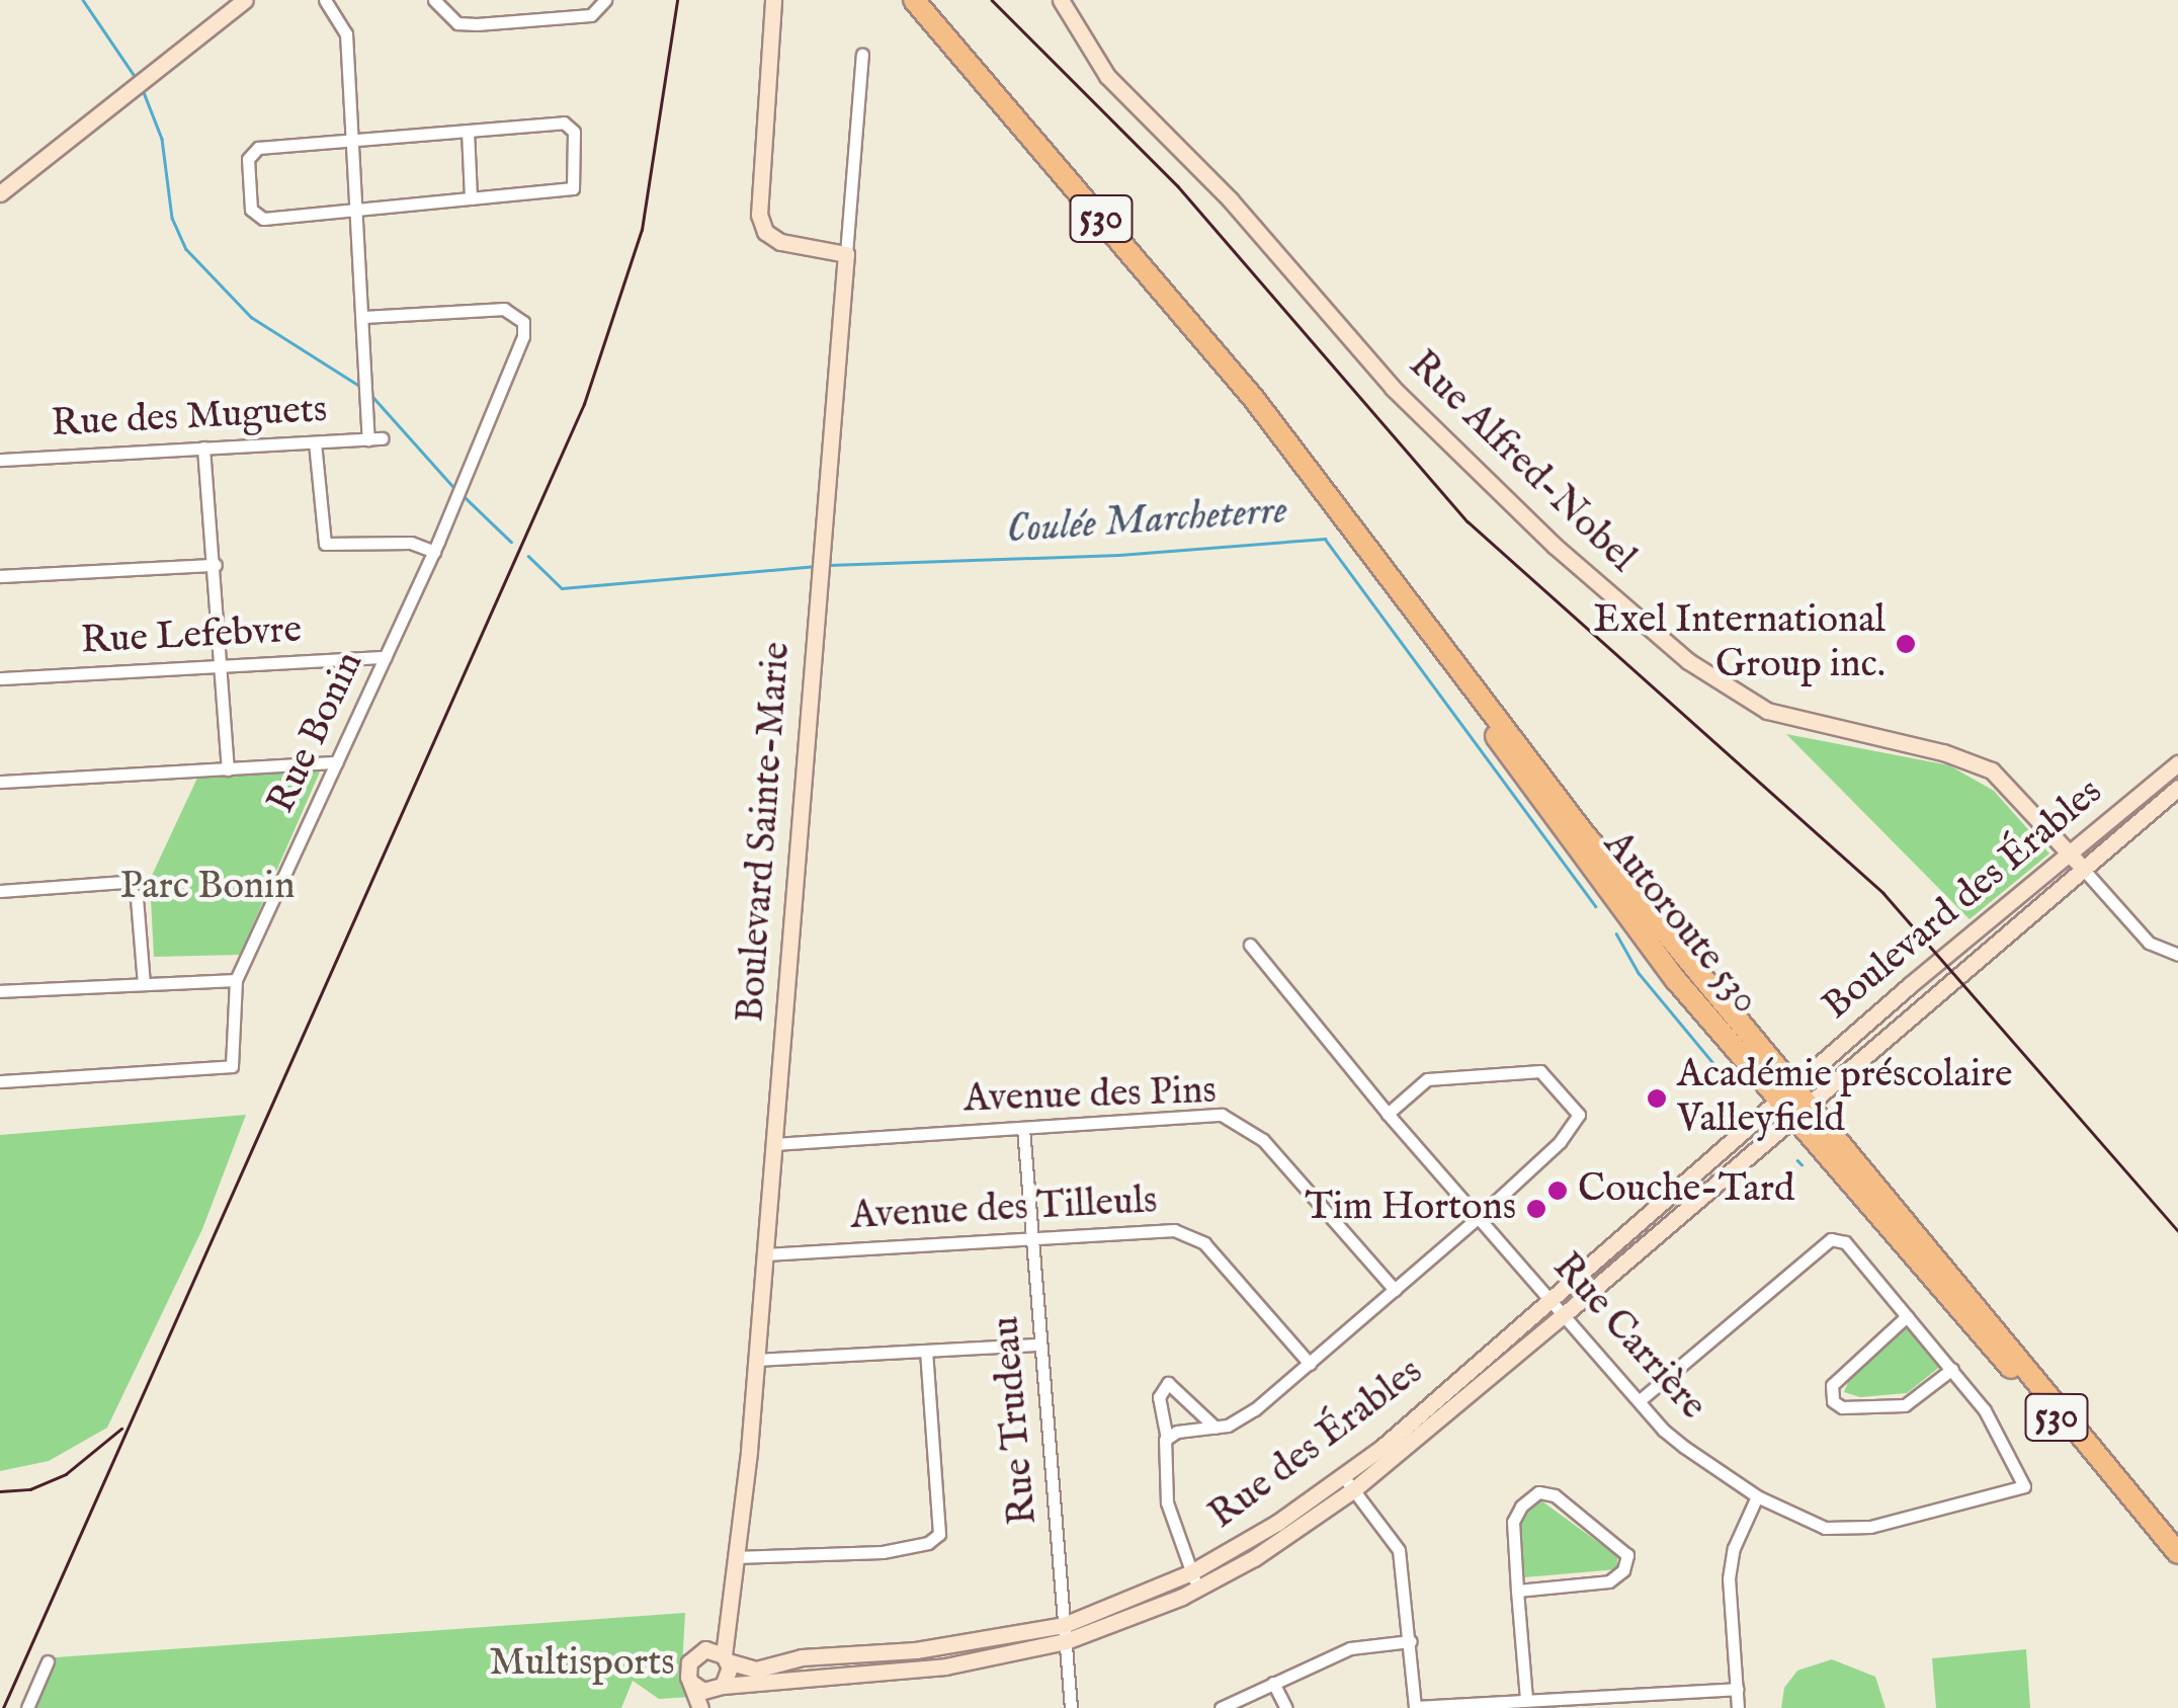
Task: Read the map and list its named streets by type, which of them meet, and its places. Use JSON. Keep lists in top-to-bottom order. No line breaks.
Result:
{"streets":{"highway":["530","Autoroute 530"],"street":["Rue des Muguets","Rue Alfred-Nobel","Rue Lefebvre","Rue Bonin","Boulevard Sainte-Marie","Boulevard des Érables","Avenue des Pins","Avenue des Tilleuls","Rue Carrière","Rue Trudeau","Rue des Érables"]},"crossings":[["Rue des Muguets","Rue Bonin"],["Rue Alfred-Nobel","Boulevard des Érables"],["Rue Lefebvre","Rue Bonin"],["Boulevard Sainte-Marie","Avenue des Pins"],["Boulevard Sainte-Marie","Avenue des Tilleuls"],["Boulevard Sainte-Marie","Rue des Érables"],["Boulevard des Érables","Autoroute 530"],["Boulevard des Érables","Rue des Érables"],["Autoroute 530","Rue des Érables"],["Avenue des Pins","Rue Trudeau"],["Avenue des Tilleuls","Rue Trudeau"],["Rue Carrière","Rue des Érables"],["Rue Trudeau","Rue des Érables"]],"water":["Coulée Marcheterre"],"parks":["Parc Bonin","Multisports"],"places":["Exel International Group inc.","Académie préscolaire Valleyfield","Couche-Tard","Tim Hortons"]}
